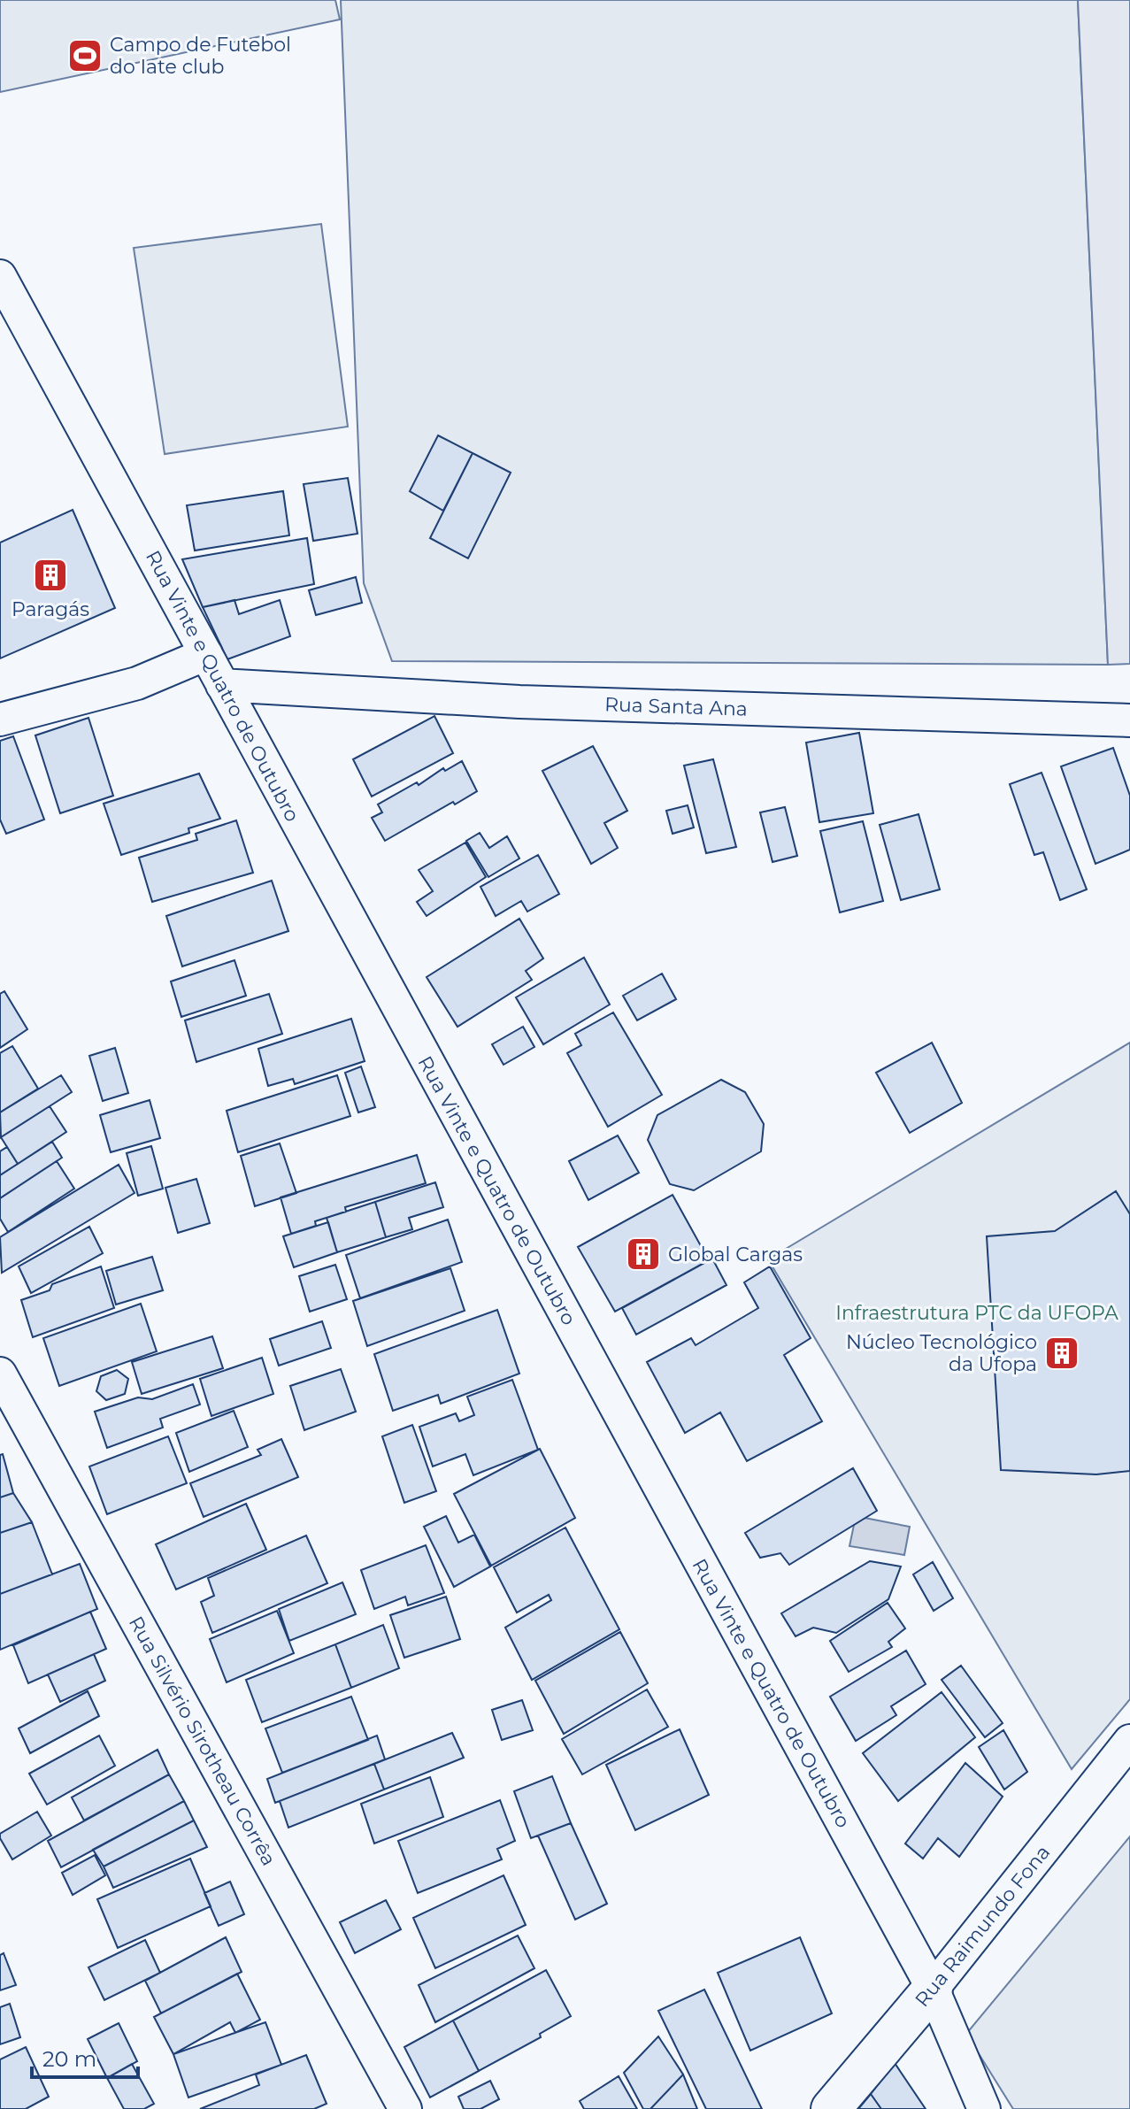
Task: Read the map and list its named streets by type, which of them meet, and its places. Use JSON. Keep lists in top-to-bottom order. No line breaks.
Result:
{"streets":{"street":["Rua Vinte e Quatro de Outubro","Rua Santa Ana","Rua Silvério Sirotheau Corrêa","Rua Raimundo Fona"]},"crossings":[["Rua Vinte e Quatro de Outubro","Rua Santa Ana"],["Rua Vinte e Quatro de Outubro","Rua Raimundo Fona"]],"parks":["Infraestrutura PTC da UFOPA"],"places":{"sports":["Campo de Futebol do Iate club"],"building":["Paragás","Global Cargas","Núcleo Tecnológico da Ufopa"]},"scale_bar":"20 m"}
